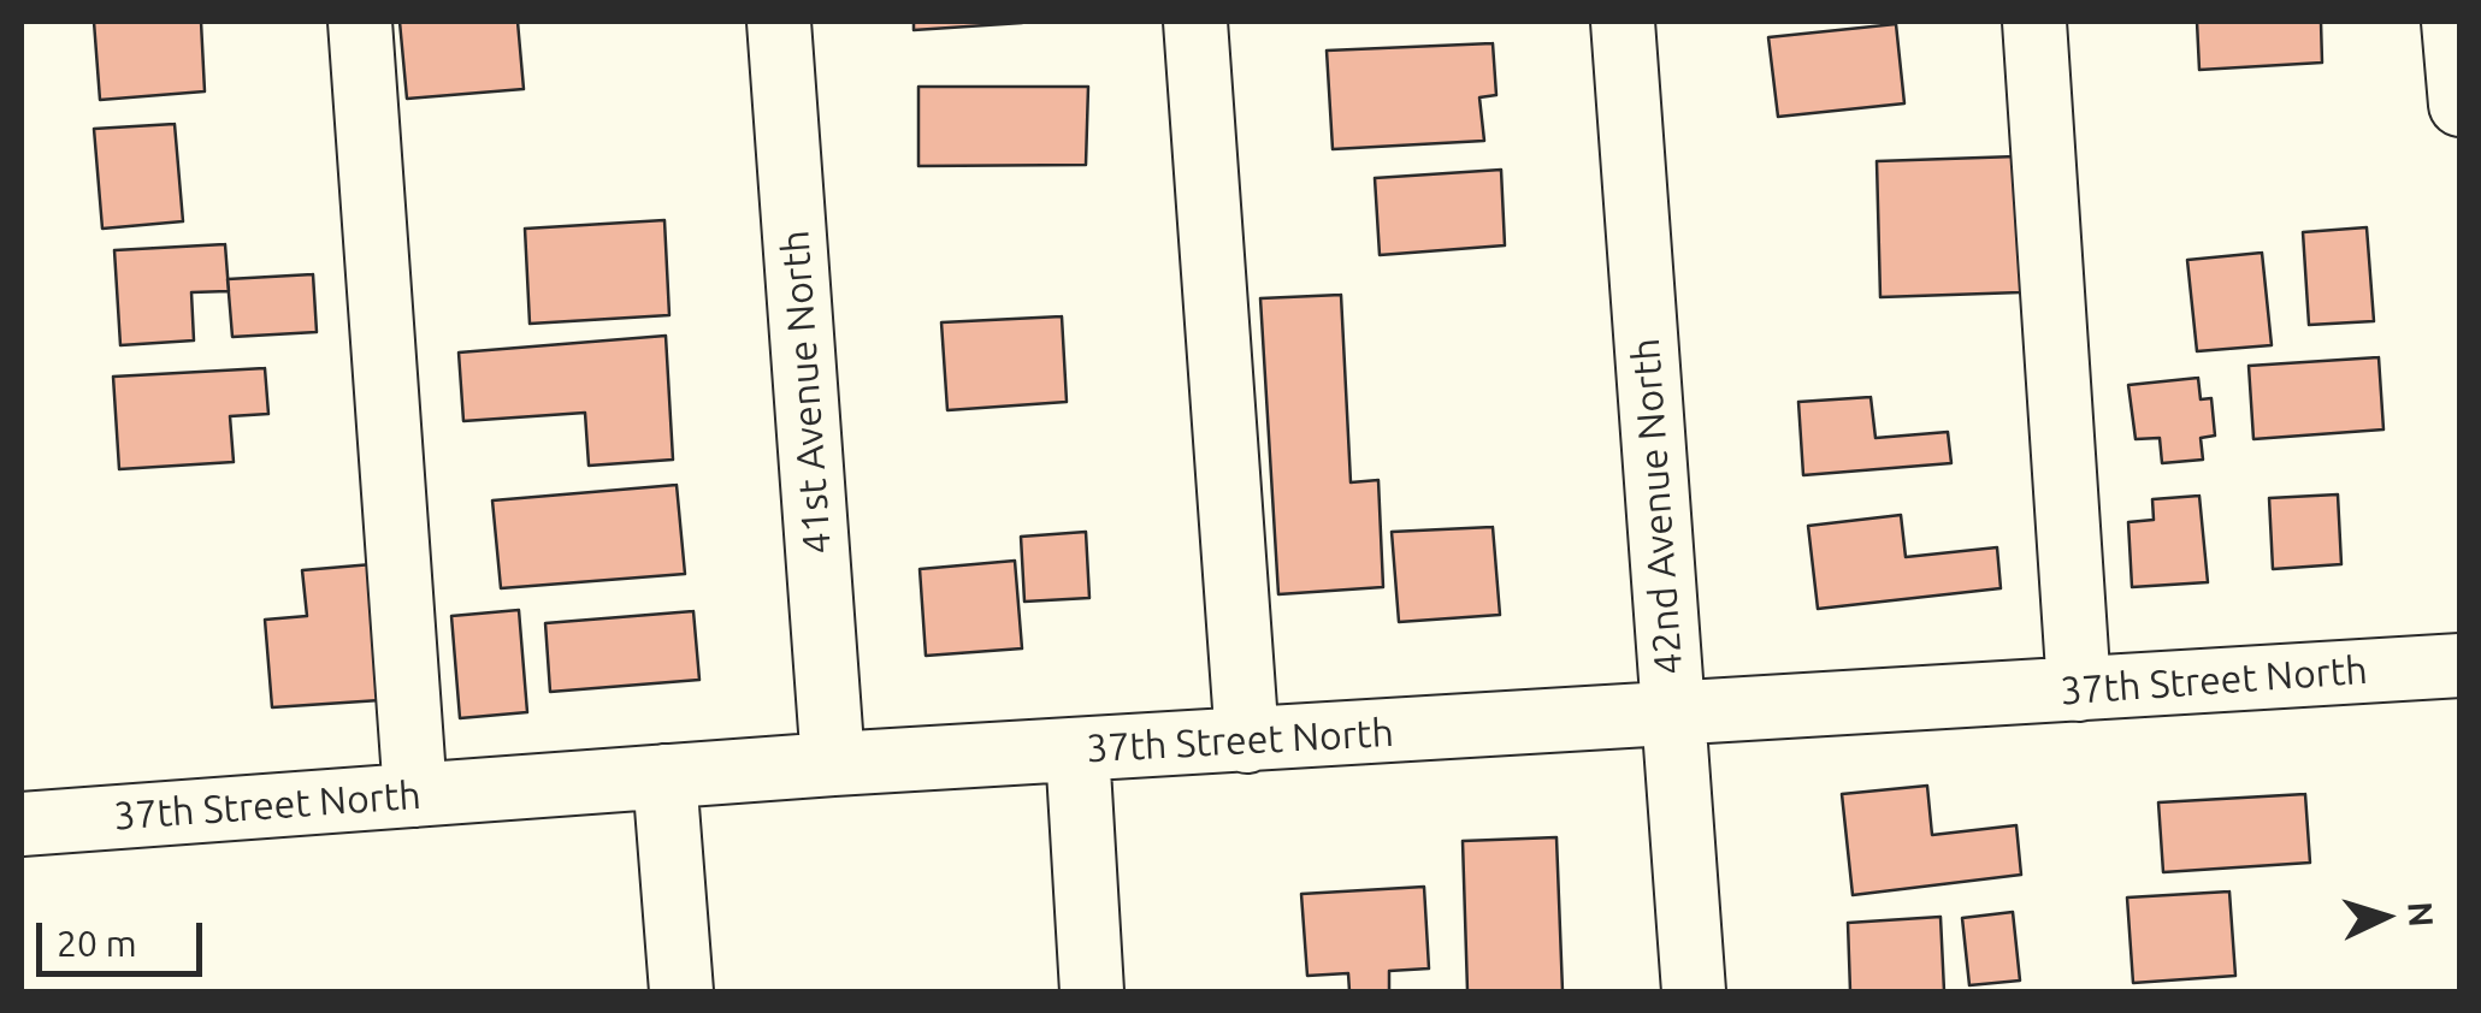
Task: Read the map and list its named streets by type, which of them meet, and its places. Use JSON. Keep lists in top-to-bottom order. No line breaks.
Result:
{"streets":{"street":["41st Avenue North","42nd Avenue North","37th Street North"]},"crossings":[["41st Avenue North","37th Street North"],["42nd Avenue North","37th Street North"]],"scale_bar":"20 m","north":"right"}
